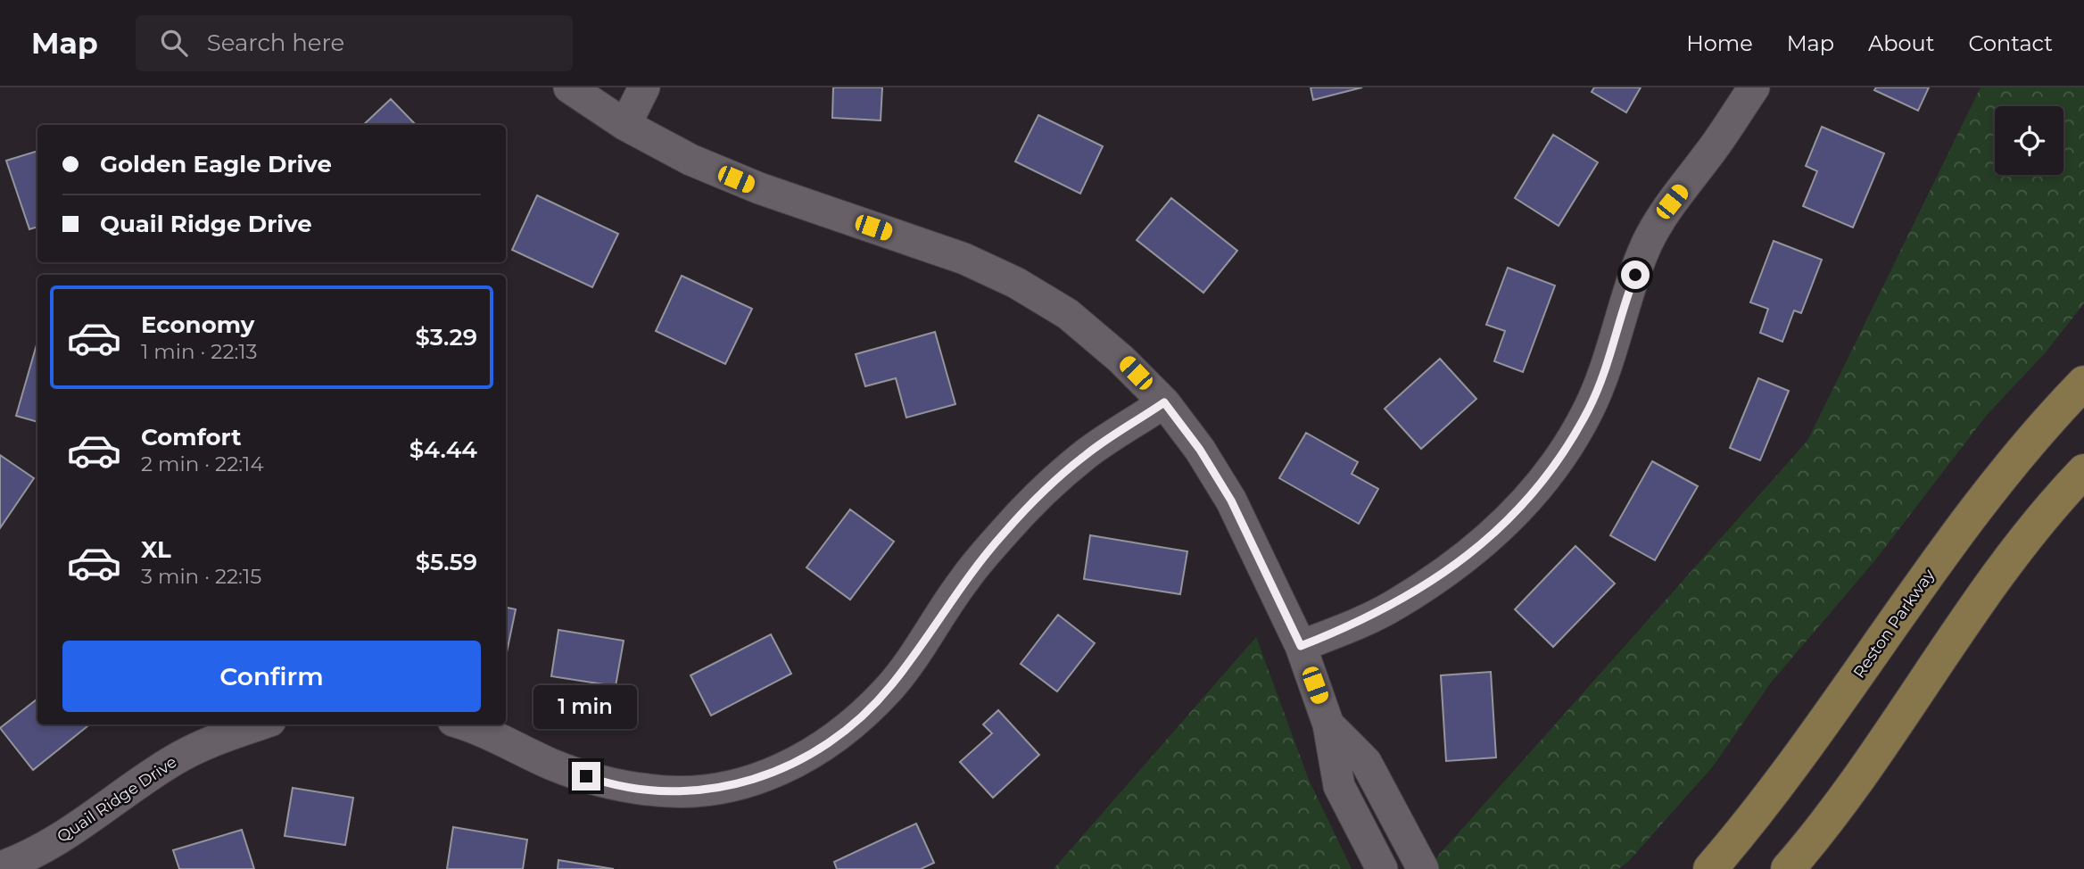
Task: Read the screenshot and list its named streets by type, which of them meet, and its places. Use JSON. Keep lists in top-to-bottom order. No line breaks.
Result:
{"streets":{"main road":["Reston Parkway"],"street":["Quail Ridge Drive"]},"page":{"header":"Map","search":"Search here","nav":["Home","Map","About","Contact"],"banner":["Golden Eagle Drive","Quail Ridge Drive"],"list":[{"name":"Economy","note":"1 min · 22:13","value":"$3.29"},{"name":"Comfort","note":"2 min · 22:14","value":"$4.44"},{"name":"XL","note":"3 min · 22:15","value":"$5.59"}],"buttons":"Confirm","bubble":"1 min"}}
